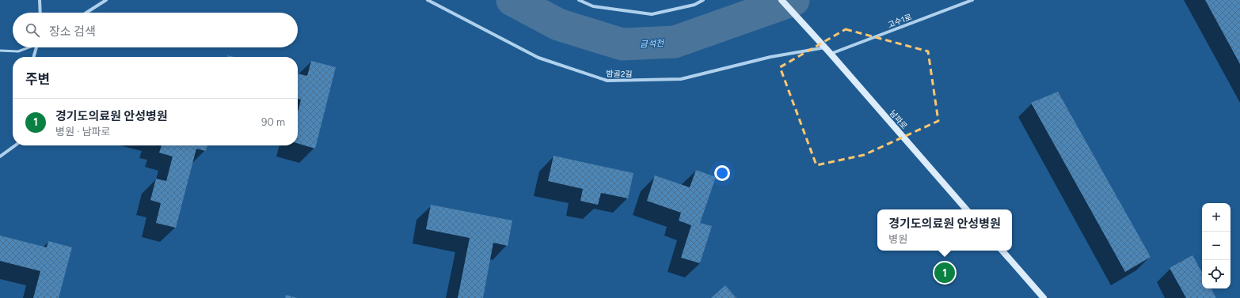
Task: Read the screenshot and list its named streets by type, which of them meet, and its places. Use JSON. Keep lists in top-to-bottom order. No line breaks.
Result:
{"streets":{"street":["고수1로","밤골2길","남파로"]},"crossings":[["고수1로","남파로"],["밤골2길","남파로"]],"water":["금석천"],"page":{"search":"장소 검색","heading":"주변","list":[{"mark":"1","name":"경기도의료원 안성병원","note":"병원 · 남파로","value":"90 m"}],"map_buttons":["+","−"],"popup":["경기도의료원 안성병원","병원"],"pins":"1"}}
